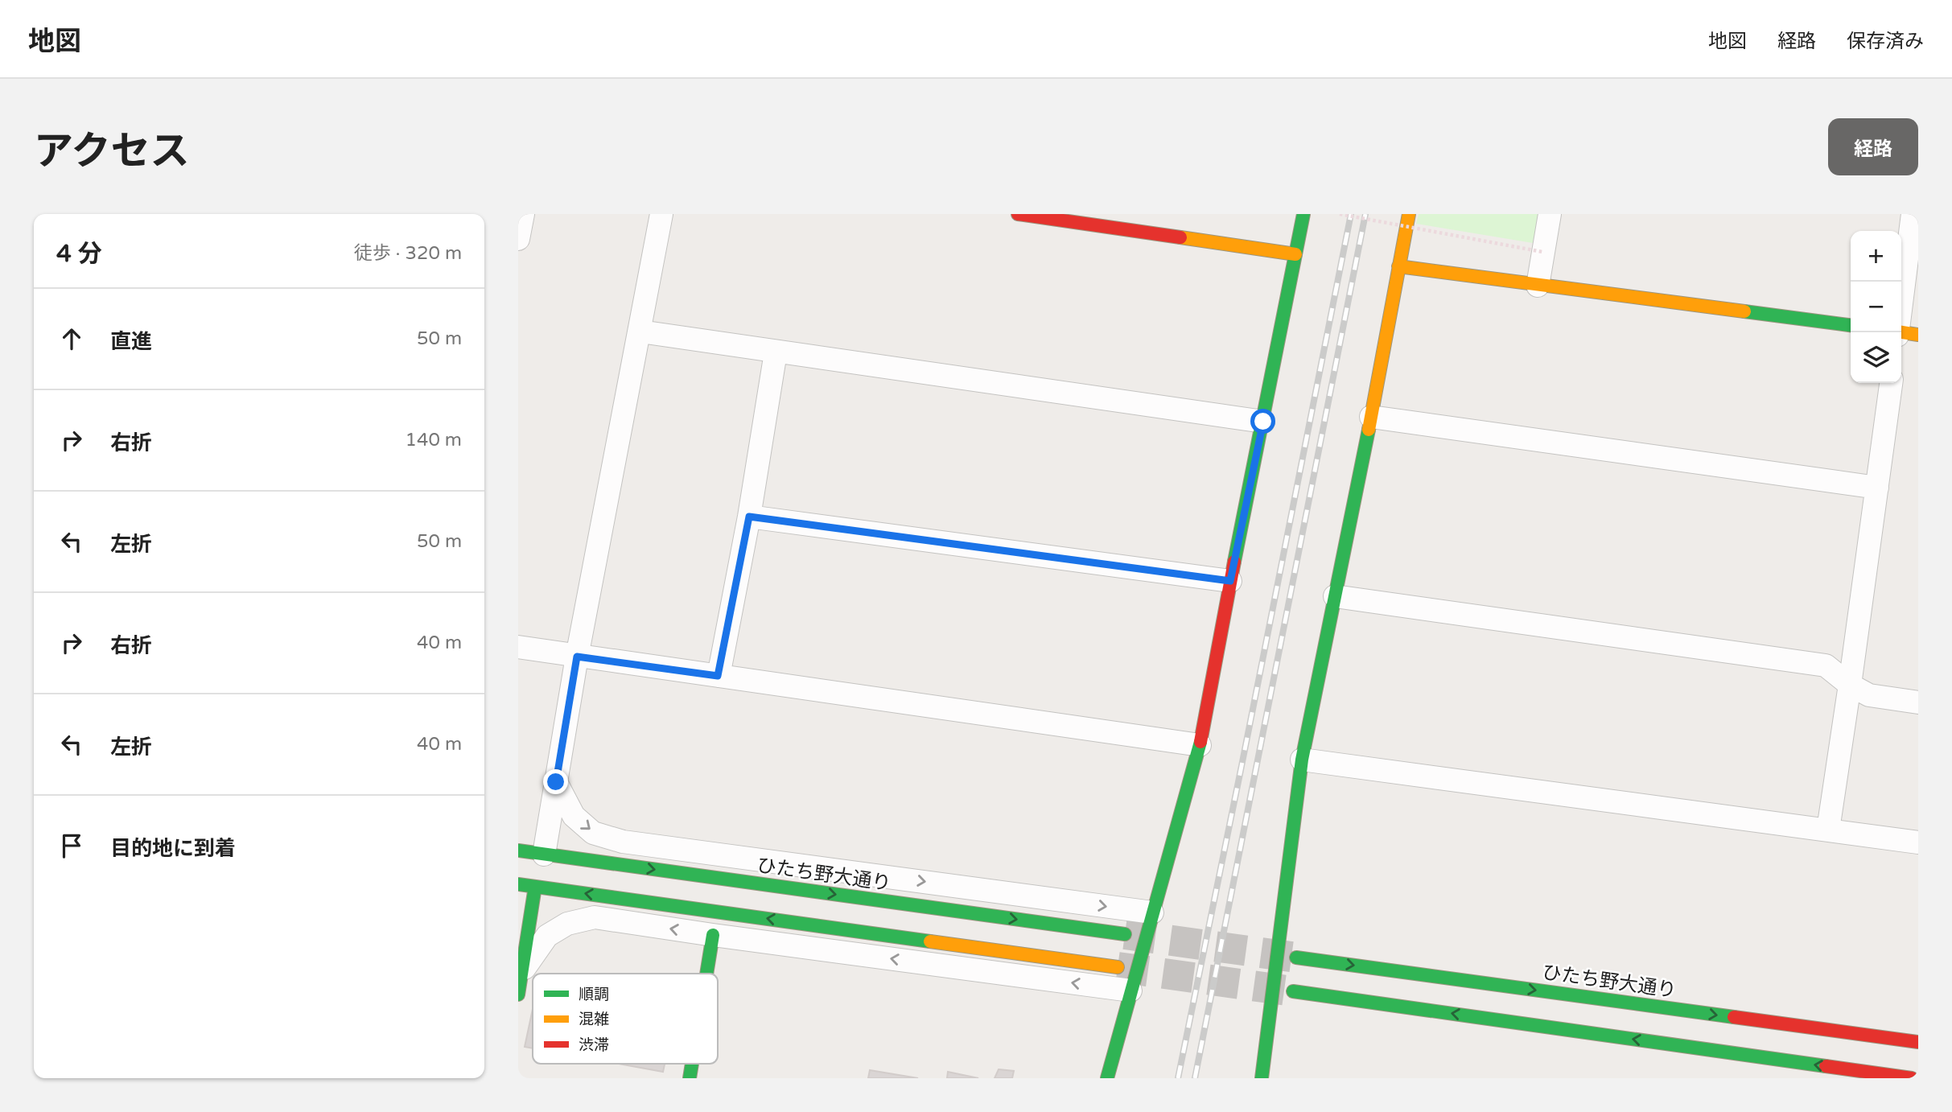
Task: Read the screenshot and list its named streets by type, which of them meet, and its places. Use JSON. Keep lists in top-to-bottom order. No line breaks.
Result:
{"streets":{"street":["ひたち野大通り"]},"legend":["順調","混雑","渋滞"],"page":{"header":"地図","nav":["地図","経路","保存済み"],"title":"アクセス","buttons":"経路","heading":["4 分","徒歩 · 320 m"],"map_buttons":["+","−"],"list":[["直進","50 m"],["右折","140 m"],["左折","50 m"],["右折","40 m"],["左折","40 m"],"目的地に到着"]}}
